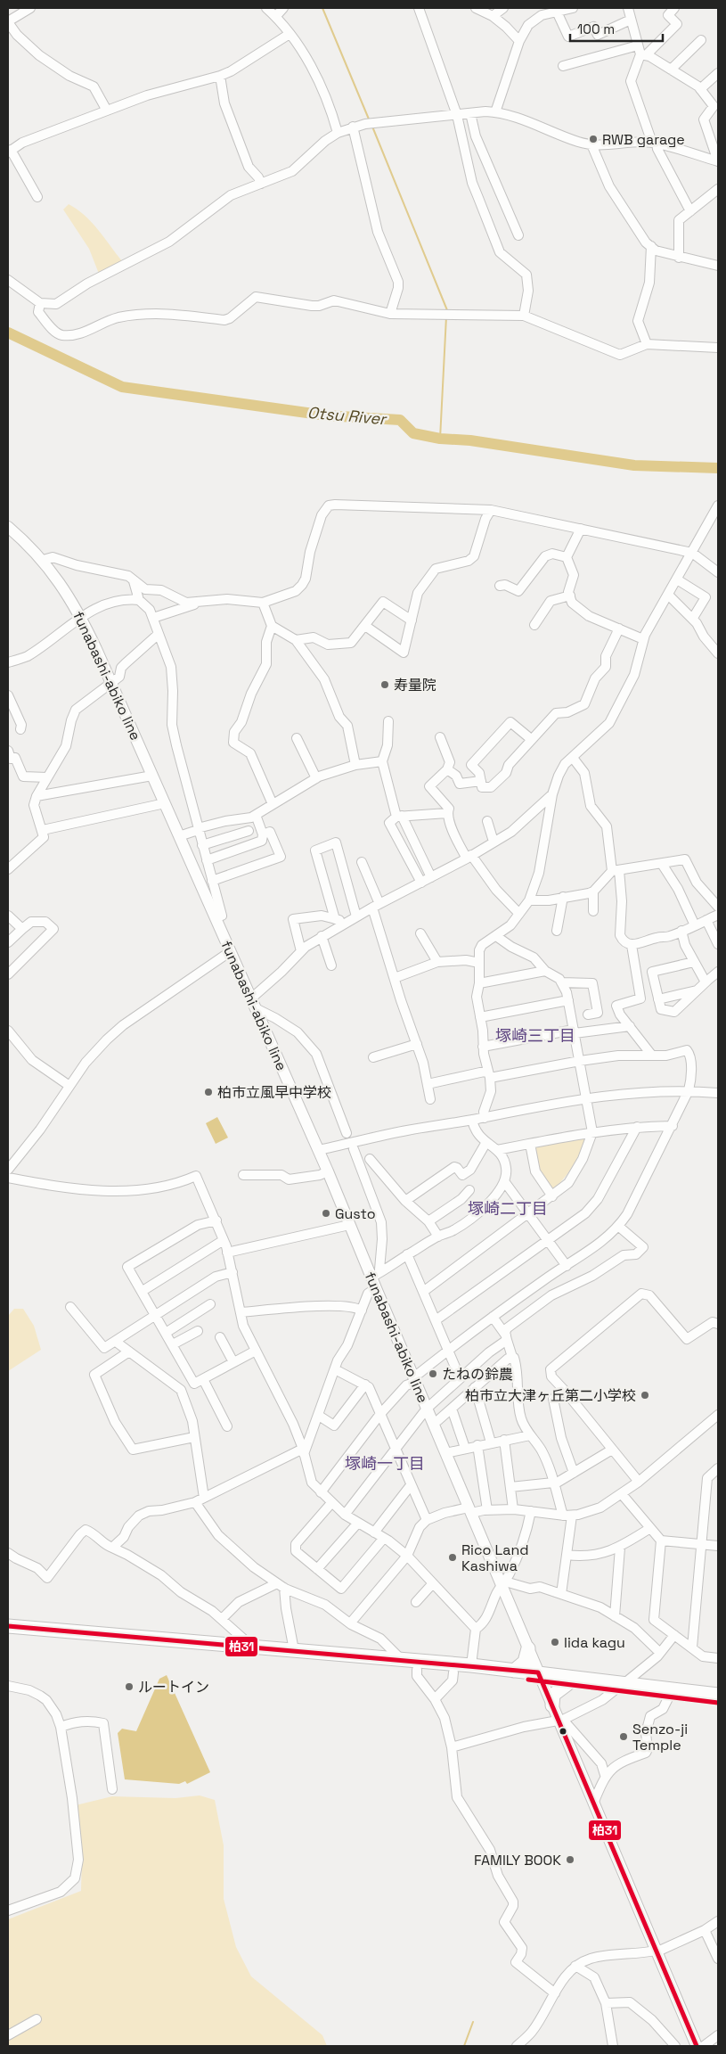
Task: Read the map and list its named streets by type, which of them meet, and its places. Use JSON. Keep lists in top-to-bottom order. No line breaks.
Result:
{"streets":{"main road":["funabashi-abiko line"]},"districts":["塚崎三丁目","塚崎二丁目","塚崎一丁目"],"water":["Otsu River"],"places":["RWB garage","寿量院","柏市立風早中学校","Gusto","たねの鈴農","柏市立大津ヶ丘第二小学校","Rico Land Kashiwa","Iida kagu","ルートイン","Senzo-ji Temple","FAMILY BOOK"],"lines":["transit line 柏31"],"scale_bar":"100 m"}
